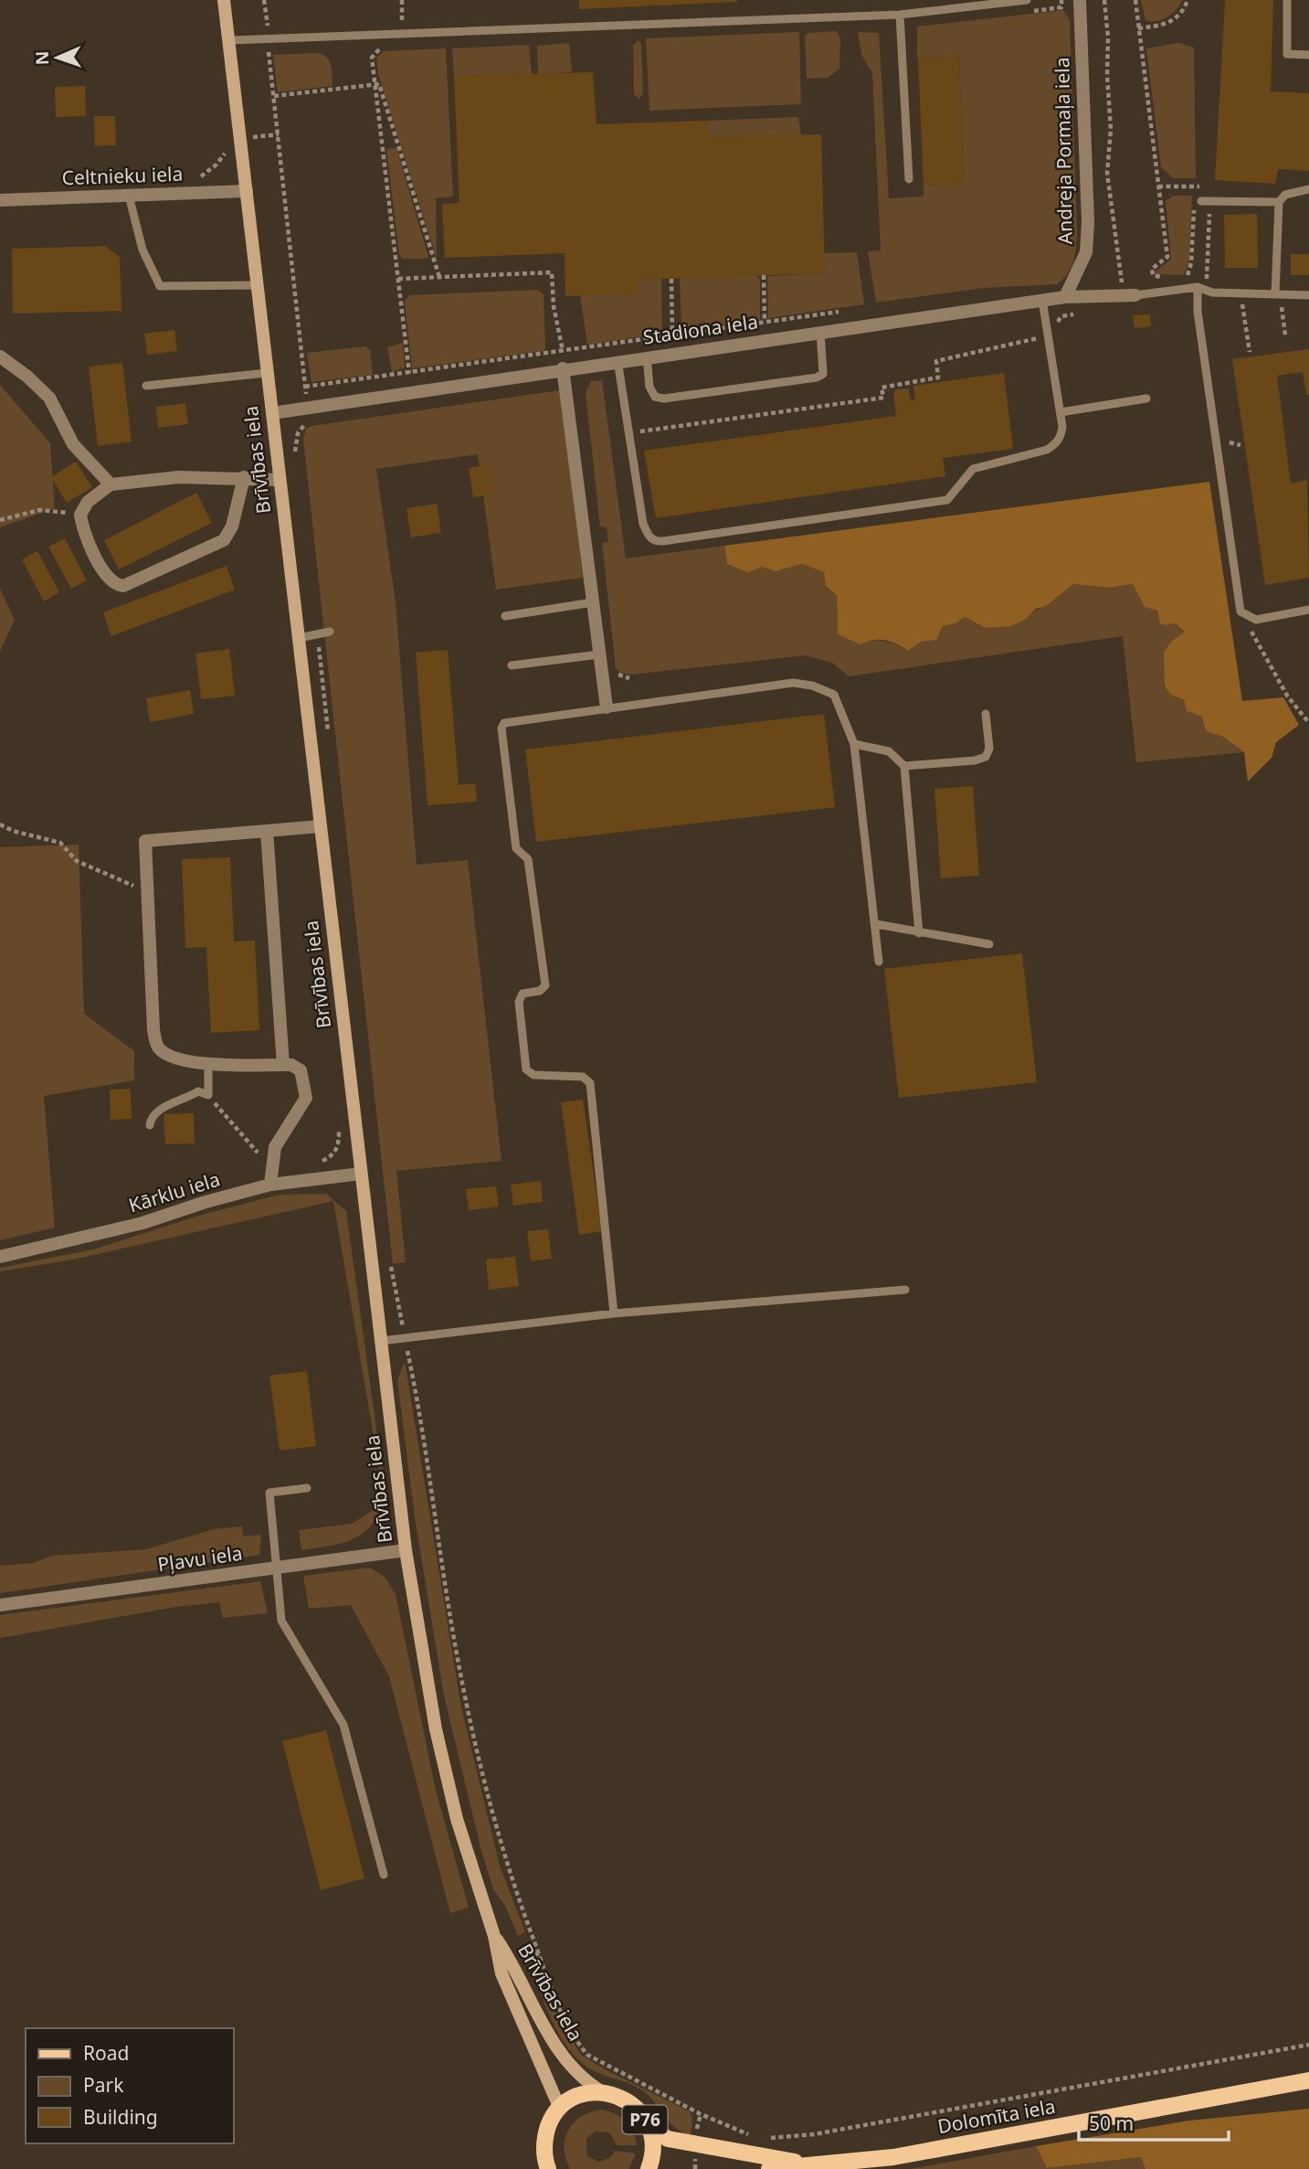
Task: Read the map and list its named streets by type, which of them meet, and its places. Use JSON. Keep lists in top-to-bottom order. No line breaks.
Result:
{"streets":{"main road":["Brīvības iela","Dolomīta iela","P76"],"street":["Andreja Pormaļa iela","Celtnieku iela","Stadiona iela","Kārklu iela","Pļavu iela"]},"crossings":[["Andreja Pormaļa iela","Stadiona iela"],["Celtnieku iela","Brīvības iela"],["Stadiona iela","Brīvības iela"],["Brīvības iela","Kārklu iela"],["Brīvības iela","Pļavu iela"],["Brīvības iela","P76"],["Dolomīta iela","P76"]],"legend":["Road","Park","Building"],"scale_bar":"50 m","north":"left"}
